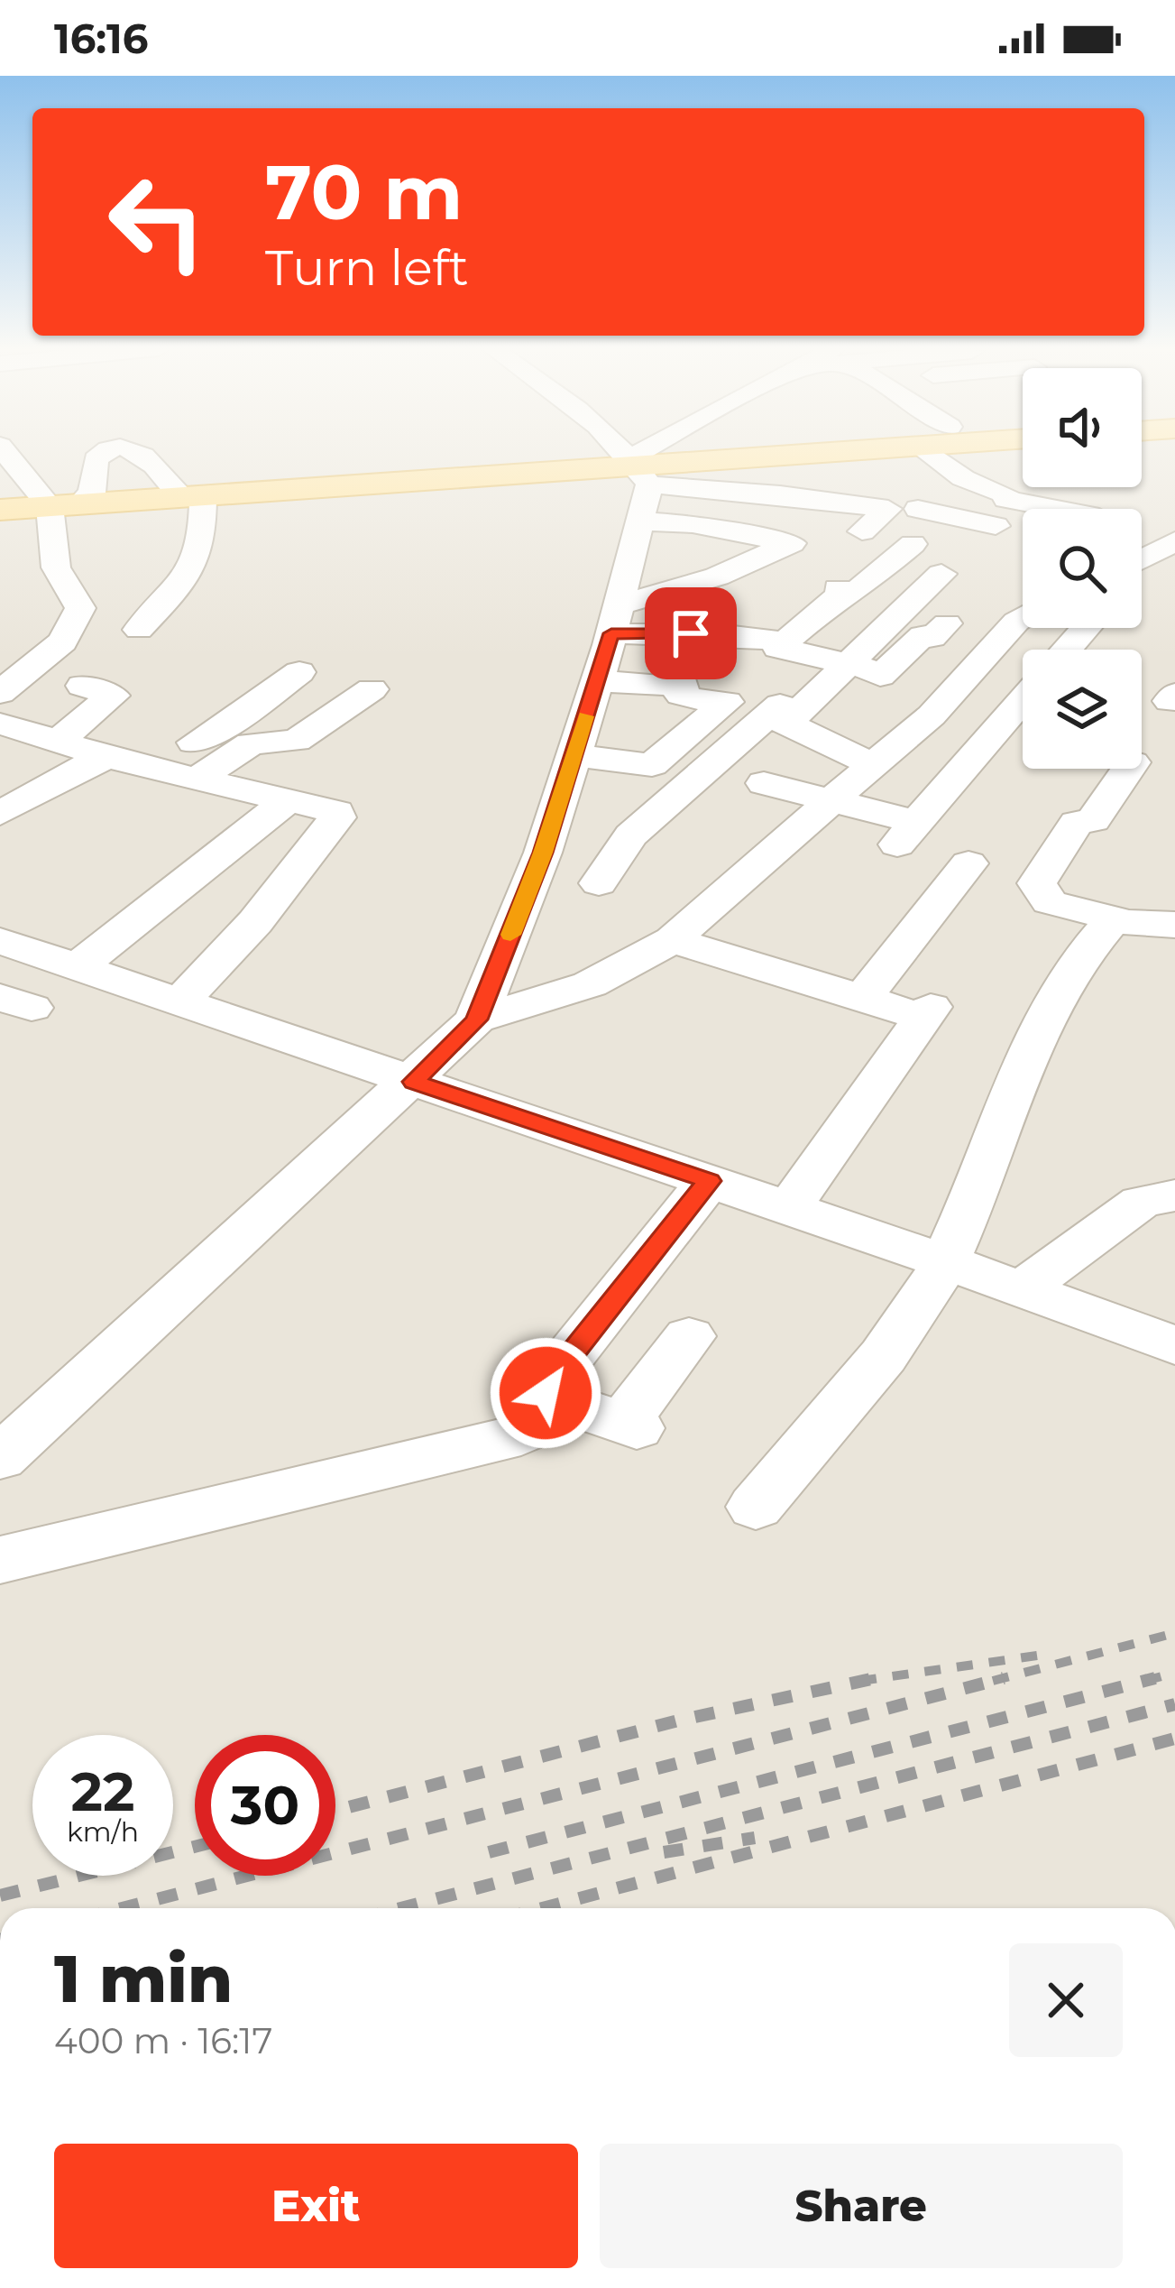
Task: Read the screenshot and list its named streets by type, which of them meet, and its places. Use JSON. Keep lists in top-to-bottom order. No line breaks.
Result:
{"page":{"status":"16:16","turn":["70 m","Turn left"],"speed":"22 km/h","limit":"30","heading":["1 min","400 m · 16:17"],"buttons":["Exit","Share"]}}
